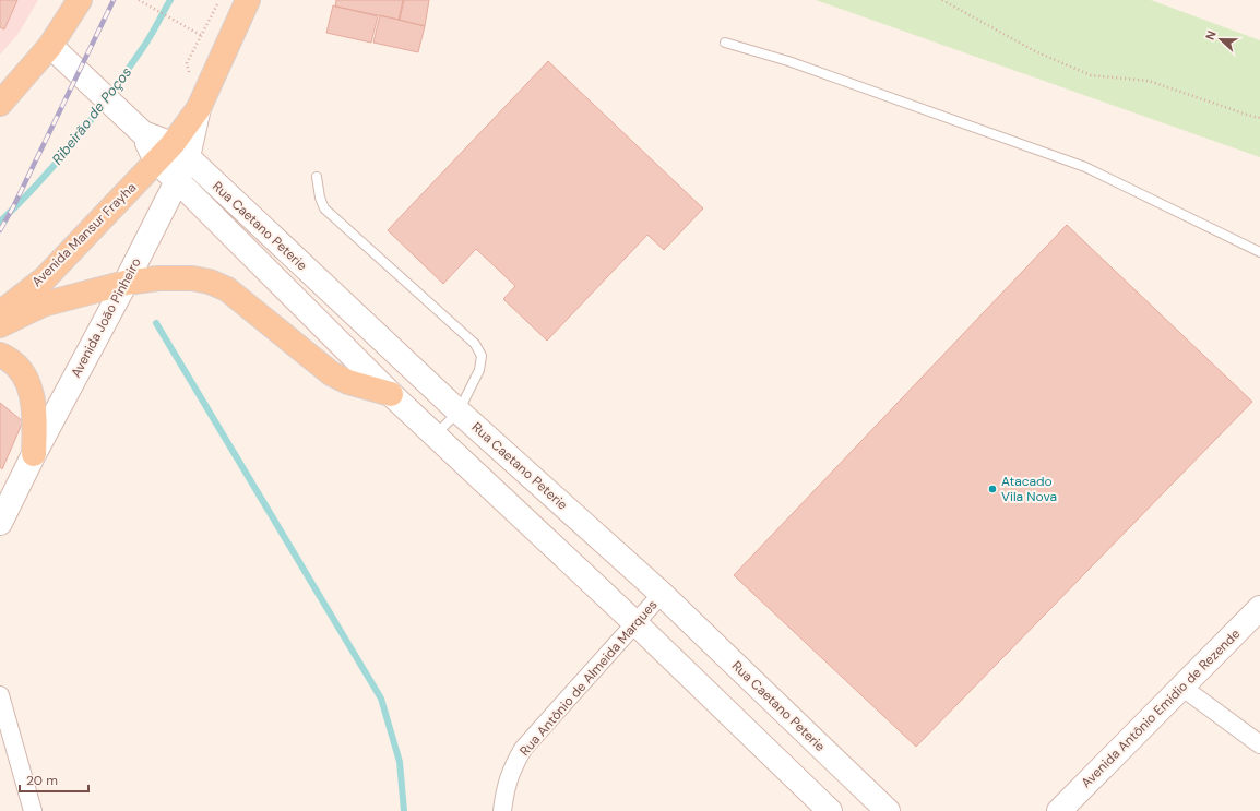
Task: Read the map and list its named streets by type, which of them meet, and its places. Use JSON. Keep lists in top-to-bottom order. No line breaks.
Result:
{"streets":{"main road":["Avenida Mansur Frayha"],"street":["Rua Caetano Peterie","Avenida João Pinheiro","Rua Antônio de Almeida Marques","Avenida Antônio Emidio de Rezende"]},"crossings":[["Rua Caetano Peterie","Avenida Mansur Frayha"],["Rua Caetano Peterie","Avenida João Pinheiro"],["Rua Caetano Peterie","Rua Antônio de Almeida Marques"]],"water":["Ribeirão de Poços"],"places":["Atacado Vila Nova"],"scale_bar":"20 m","north":"left"}
